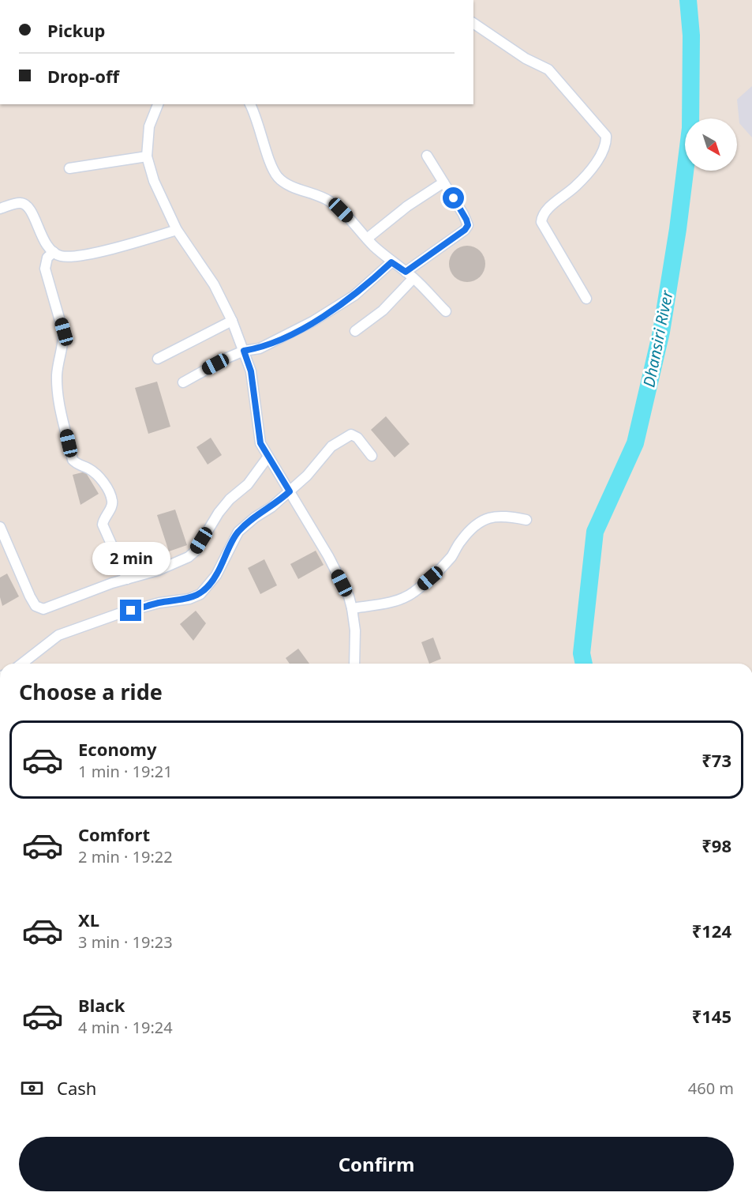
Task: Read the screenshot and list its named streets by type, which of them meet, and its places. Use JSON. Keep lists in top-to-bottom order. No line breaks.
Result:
{"water":["Dhansiri River"],"north":"bottom right","page":{"banner":["Pickup","Drop-off"],"bubble":"2 min","heading":"Choose a ride","list":[{"name":"Economy","note":"1 min · 19:21","value":"₹73"},{"name":"Comfort","note":"2 min · 19:22","value":"₹98"},{"name":"XL","note":"3 min · 19:23","value":"₹124"},{"name":"Black","note":"4 min · 19:24","value":"₹145"}],"pay":["Cash","460 m"],"buttons":"Confirm"}}
